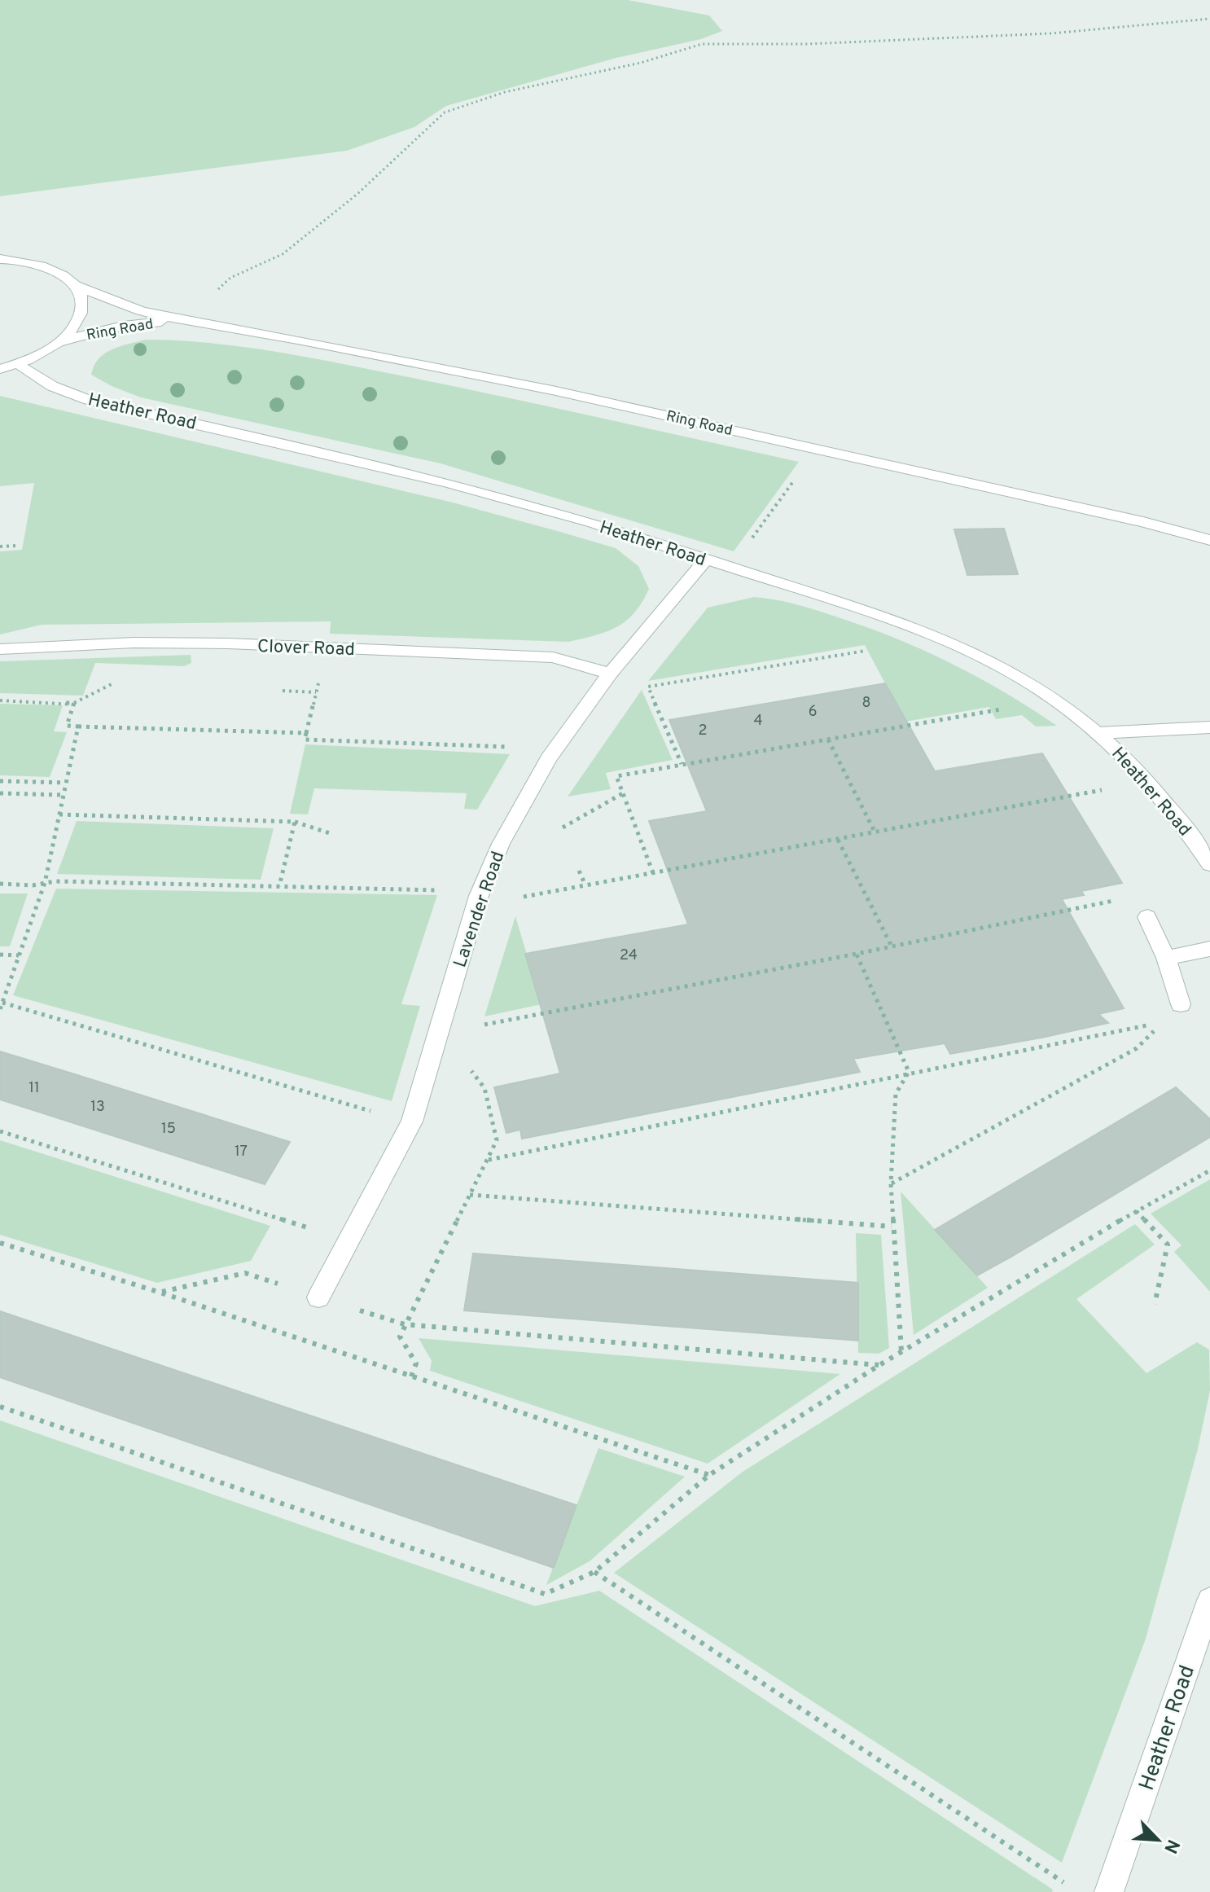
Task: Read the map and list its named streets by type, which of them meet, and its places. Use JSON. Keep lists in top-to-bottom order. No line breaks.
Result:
{"streets":{"street":["Ring Road","Heather Road","Clover Road","Lavender Road"]},"crossings":[["Heather Road","Lavender Road"],["Clover Road","Lavender Road"]],"house_numbers":["8","6","4","2","24","11","13","15","17"],"north":"bottom right"}
